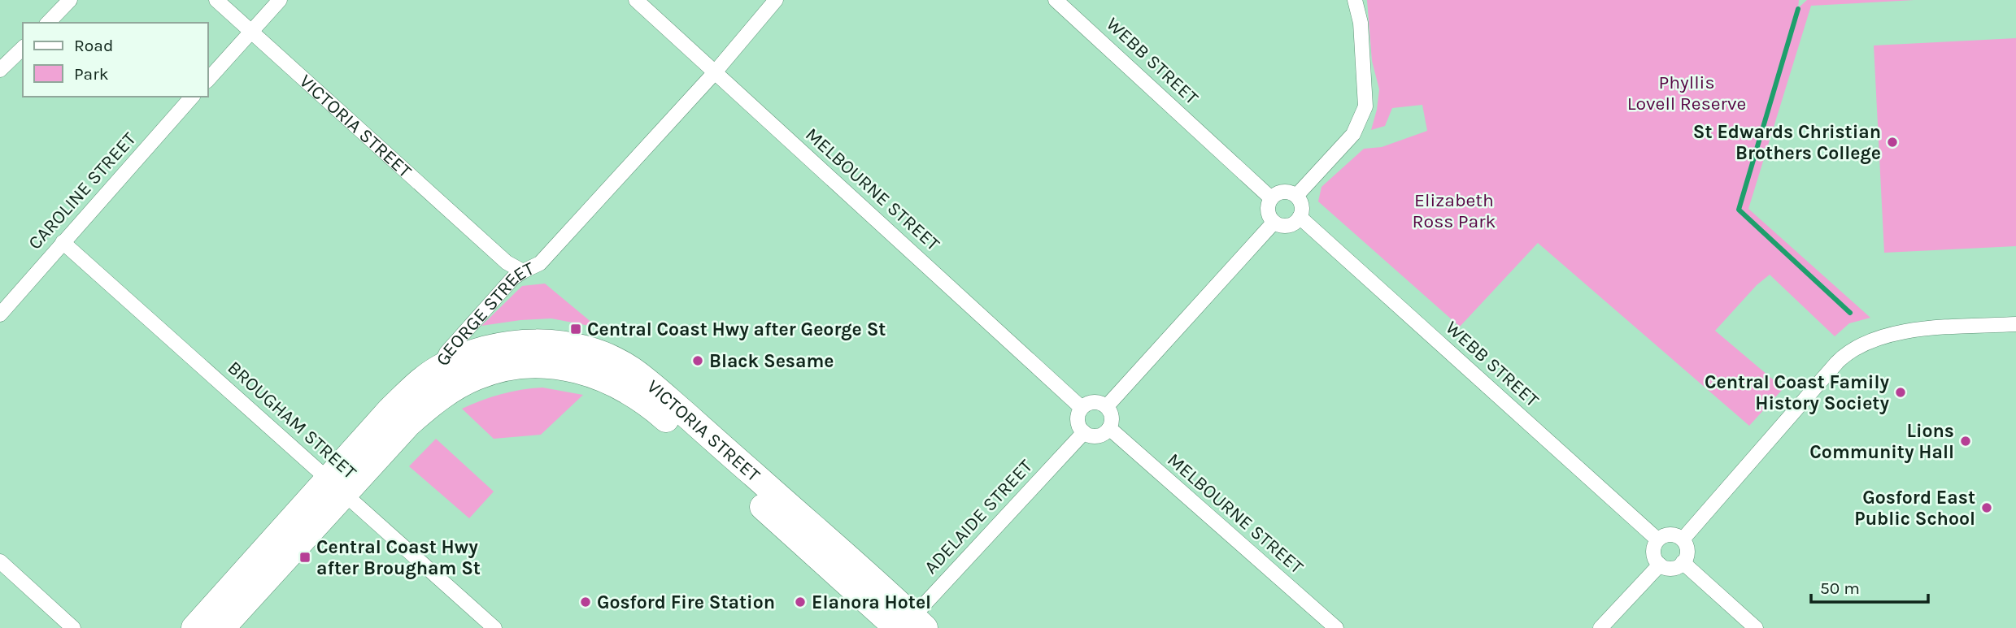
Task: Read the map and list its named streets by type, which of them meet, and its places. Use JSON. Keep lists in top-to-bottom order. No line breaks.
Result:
{"streets":{"highway":["VICTORIA STREET","GEORGE STREET"],"street":["WEBB STREET","MELBOURNE STREET","CAROLINE STREET","BROUGHAM STREET","ADELAIDE STREET"]},"crossings":[["VICTORIA STREET","GEORGE STREET"],["VICTORIA STREET","ADELAIDE STREET"],["MELBOURNE STREET","GEORGE STREET"],["MELBOURNE STREET","ADELAIDE STREET"],["CAROLINE STREET","BROUGHAM STREET"],["GEORGE STREET","BROUGHAM STREET"]],"parks":["Phyllis Lovell Reserve","Elizabeth Ross Park"],"places":{"other":["St Edwards Christian Brothers College","Black Sesame","Central Coast Family History Society","Lions Community Hall","Gosford East Public School","Gosford Fire Station","Elanora Hotel"],"transit":["Central Coast Hwy after George St","Central Coast Hwy after Brougham St"]},"legend":["Road","Park"],"scale_bar":"50 m"}
